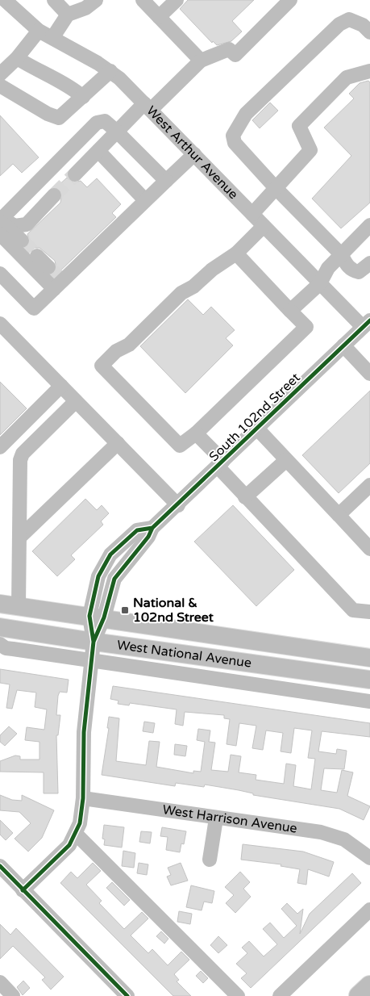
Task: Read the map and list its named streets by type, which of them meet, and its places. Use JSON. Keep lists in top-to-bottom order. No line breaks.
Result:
{"streets":{"main road":["West National Avenue"],"street":["West Arthur Avenue","South 102nd Street","West Harrison Avenue"]},"crossings":[["West Arthur Avenue","South 102nd Street"],["South 102nd Street","West National Avenue"],["South 102nd Street","West Harrison Avenue"]],"places":{"transit":["National & 102nd Street"]}}
